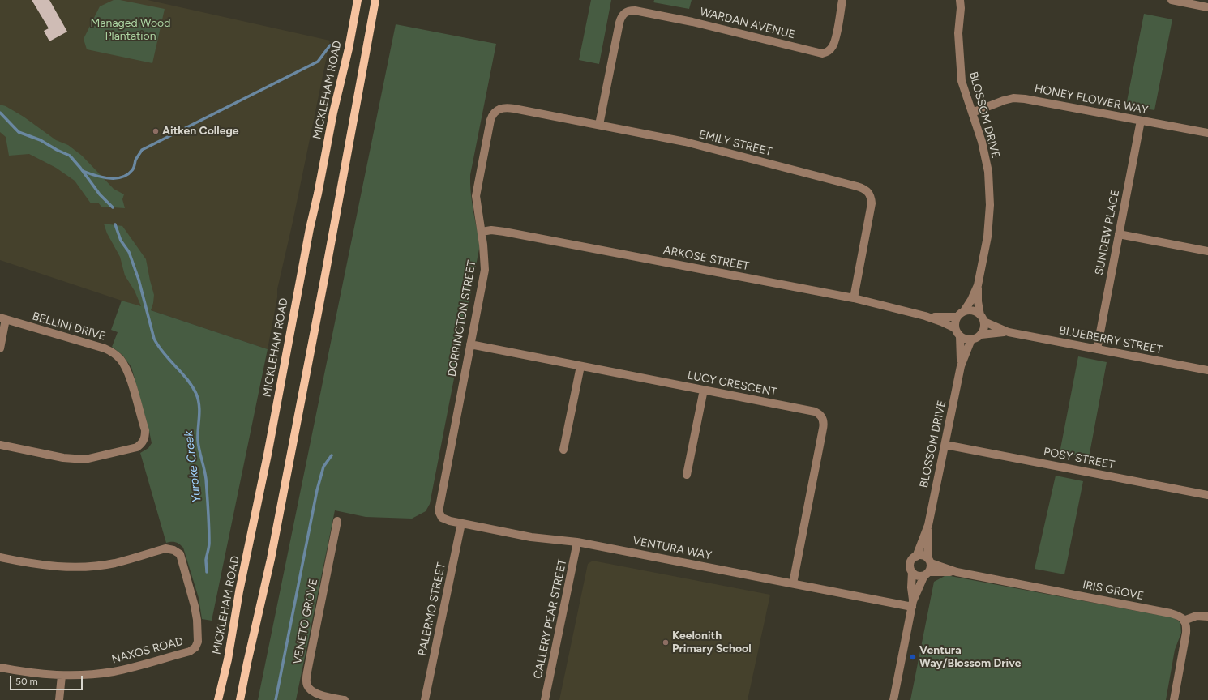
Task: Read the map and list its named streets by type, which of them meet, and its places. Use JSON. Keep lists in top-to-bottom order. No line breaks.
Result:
{"streets":{"main road":["MICKLEHAM ROAD"],"street":["WARDAN AVENUE","HONEY FLOWER WAY","BLOSSOM DRIVE","EMILY STREET","SUNDEW PLACE","ARKOSE STREET","DORRINGTON STREET","BELLINI DRIVE","BLUEBERRY STREET","LUCY CRESCENT","POSY STREET","VENTURA WAY","IRIS GROVE","PALERMO STREET","CALLERY PEAR STREET","VENETO GROVE","NAXOS ROAD"]},"crossings":[["WARDAN AVENUE","EMILY STREET"],["HONEY FLOWER WAY","BLOSSOM DRIVE"],["HONEY FLOWER WAY","SUNDEW PLACE"],["BLOSSOM DRIVE","ARKOSE STREET"],["BLOSSOM DRIVE","BLUEBERRY STREET"],["BLOSSOM DRIVE","POSY STREET"],["BLOSSOM DRIVE","IRIS GROVE"],["EMILY STREET","ARKOSE STREET"],["EMILY STREET","DORRINGTON STREET"],["SUNDEW PLACE","BLUEBERRY STREET"],["ARKOSE STREET","DORRINGTON STREET"],["ARKOSE STREET","BLUEBERRY STREET"],["DORRINGTON STREET","LUCY CRESCENT"],["DORRINGTON STREET","VENTURA WAY"],["LUCY CRESCENT","VENTURA WAY"],["VENTURA WAY","PALERMO STREET"],["VENTURA WAY","CALLERY PEAR STREET"]],"water":["Yuroke Creek"],"parks":["Managed Wood Plantation"],"places":["Aitken College","Keelonith Primary School","Ventura Way/Blossom Drive"],"scale_bar":"50 m"}
